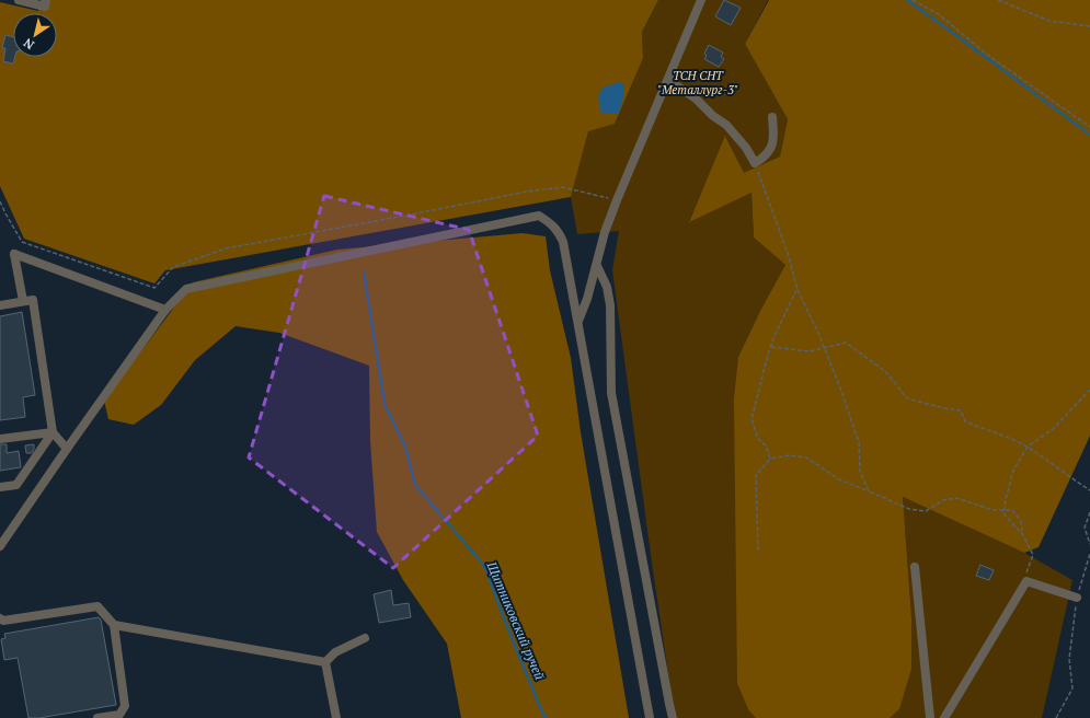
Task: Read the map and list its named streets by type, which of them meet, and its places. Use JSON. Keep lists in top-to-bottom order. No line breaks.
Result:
{"water":["Щитниковский ручей"],"parks":["ТСН СНТ \"Металлург-3\""],"north":"bottom left"}
